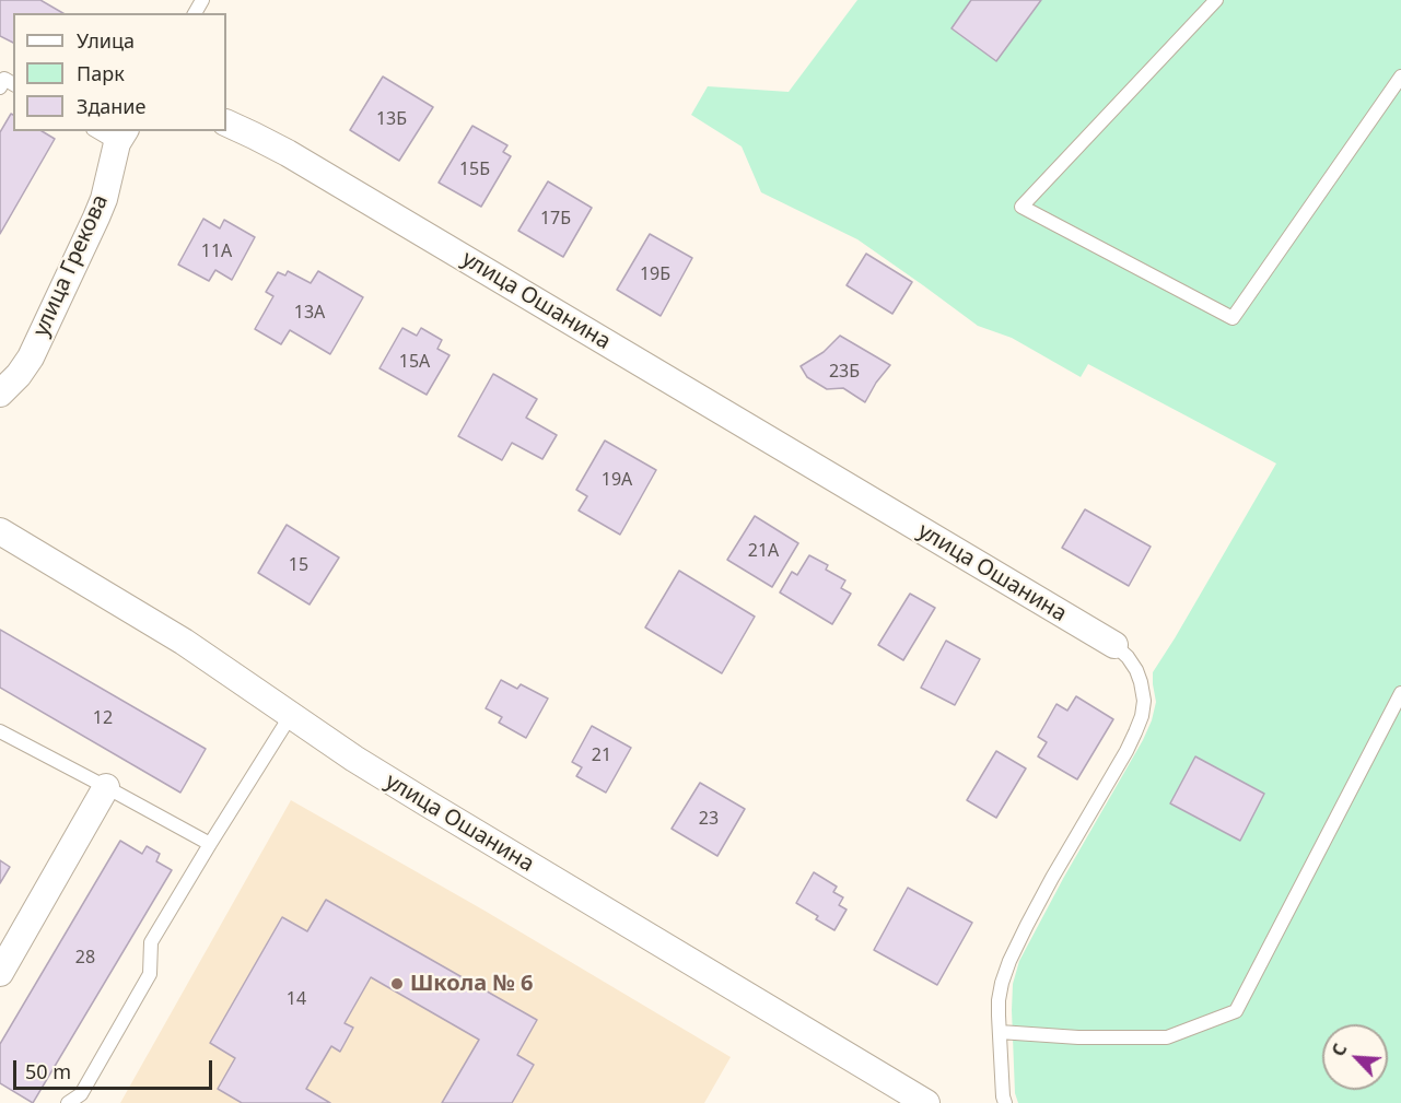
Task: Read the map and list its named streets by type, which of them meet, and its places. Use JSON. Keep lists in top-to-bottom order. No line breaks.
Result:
{"streets":{"street":["улица Грекова","улица Ошанина"]},"places":["Школа № 6"],"house_numbers":["13Б","15Б","17Б","11А","19Б","13А","15А","23Б","19А","21А","15","12","21","23","28","14"],"legend":["Улица","Парк","Здание"],"scale_bar":"50 m","north":"top left"}
